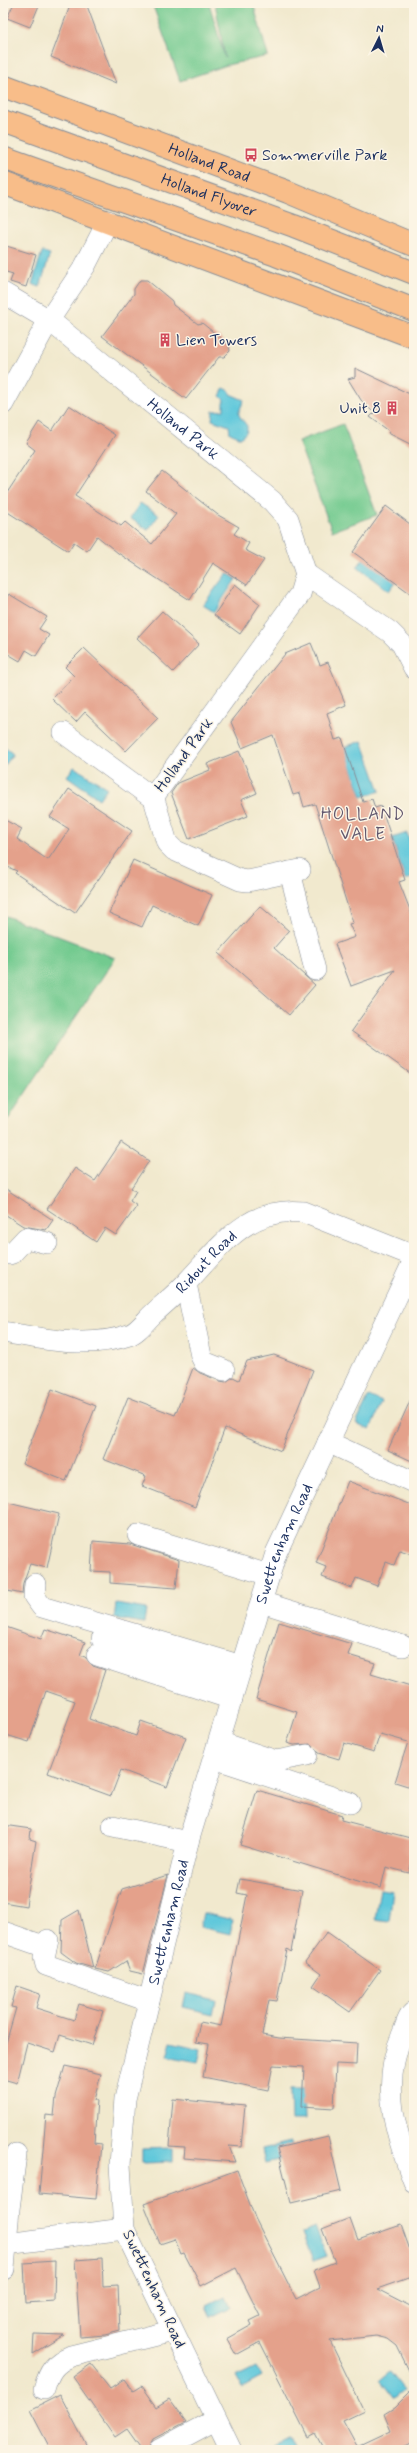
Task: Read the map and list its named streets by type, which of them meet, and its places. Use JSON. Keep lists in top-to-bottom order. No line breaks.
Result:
{"streets":{"main road":["Holland Road","Holland Flyover"],"street":["Holland Park","Ridout Road","Swettenham Road"]},"districts":["HOLLAND VALE"],"places":{"bus stop":["Sommerville Park"],"building":["Lien Towers","Unit 8"]},"north":"top"}
